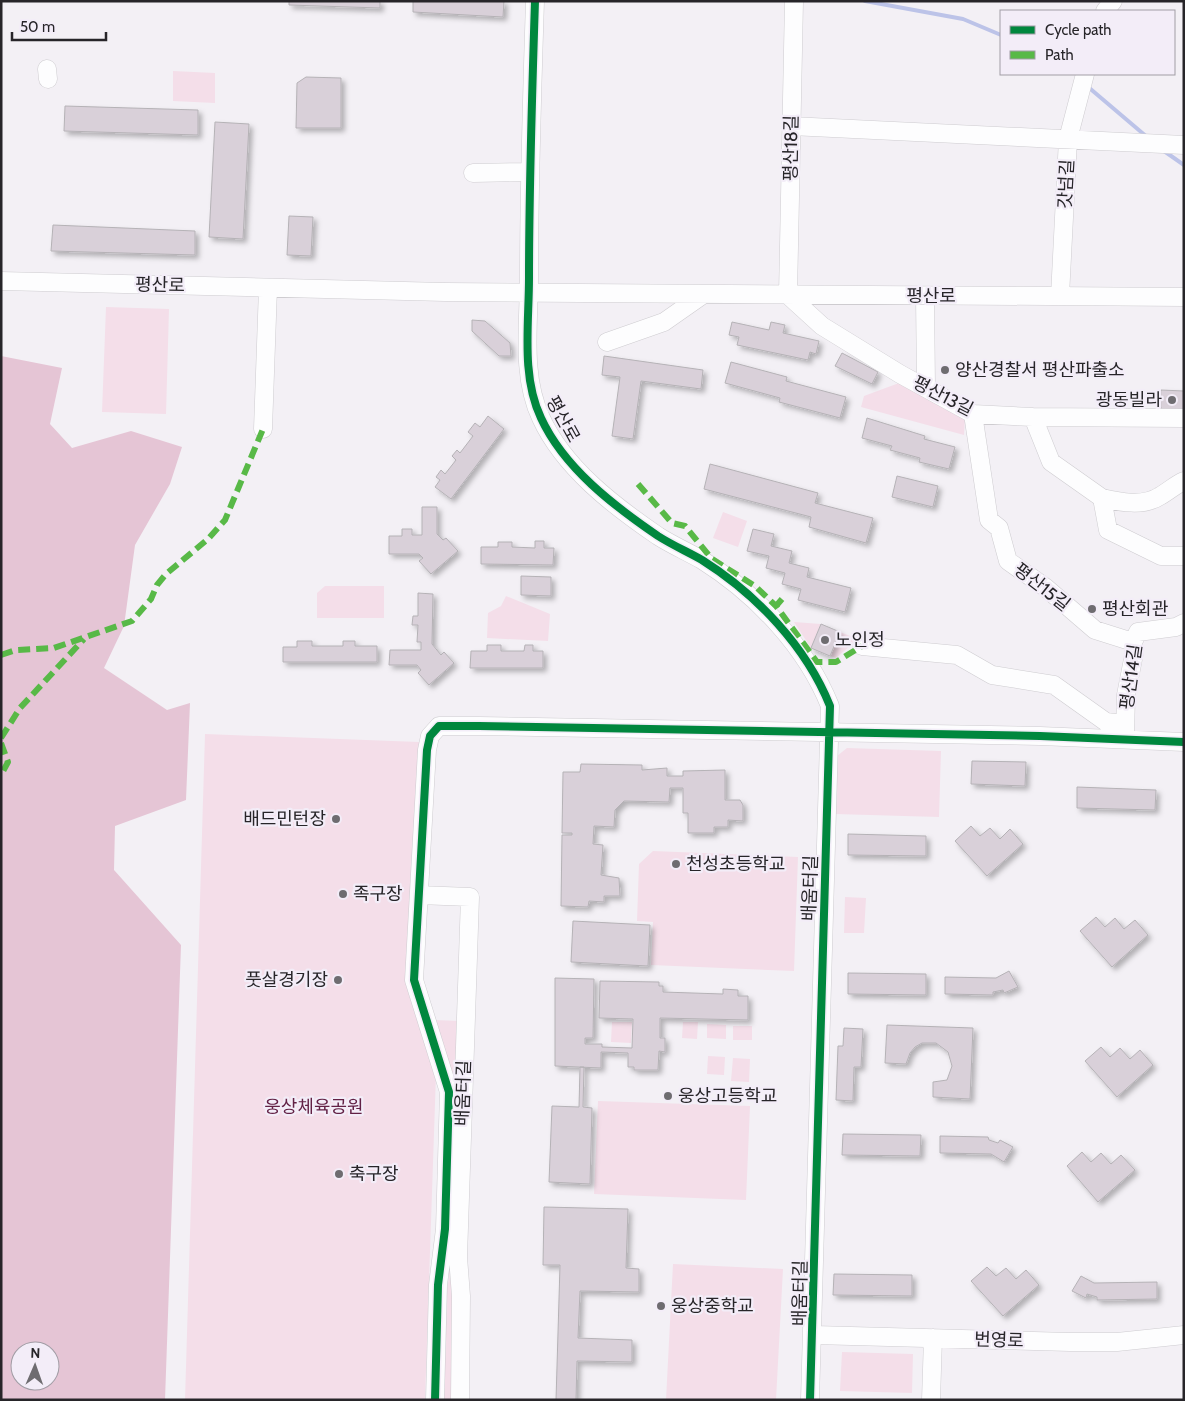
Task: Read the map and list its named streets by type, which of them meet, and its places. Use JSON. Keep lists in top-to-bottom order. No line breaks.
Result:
{"streets":{"street":["평산18길","갓넘길","평산로","평산13길","평산15길","평산14길","배움터길","번영로"]},"crossings":[["평산18길","평산로"],["평산18길","평산13길"],["갓넘길","평산로"],["평산로","평산13길"],["평산로","배움터길"],["평산13길","평산15길"],["평산15길","평산14길"],["배움터길","번영로"]],"parks":["웅상체육공원"],"places":["양산경찰서 평산파출소","광동빌라","평산회관","노인정","배드민턴장","천성초등학교","족구장","풋살경기장","웅상고등학교","축구장","웅상중학교"],"legend":["Cycle path","Path"],"scale_bar":"50 m","north":"top"}
